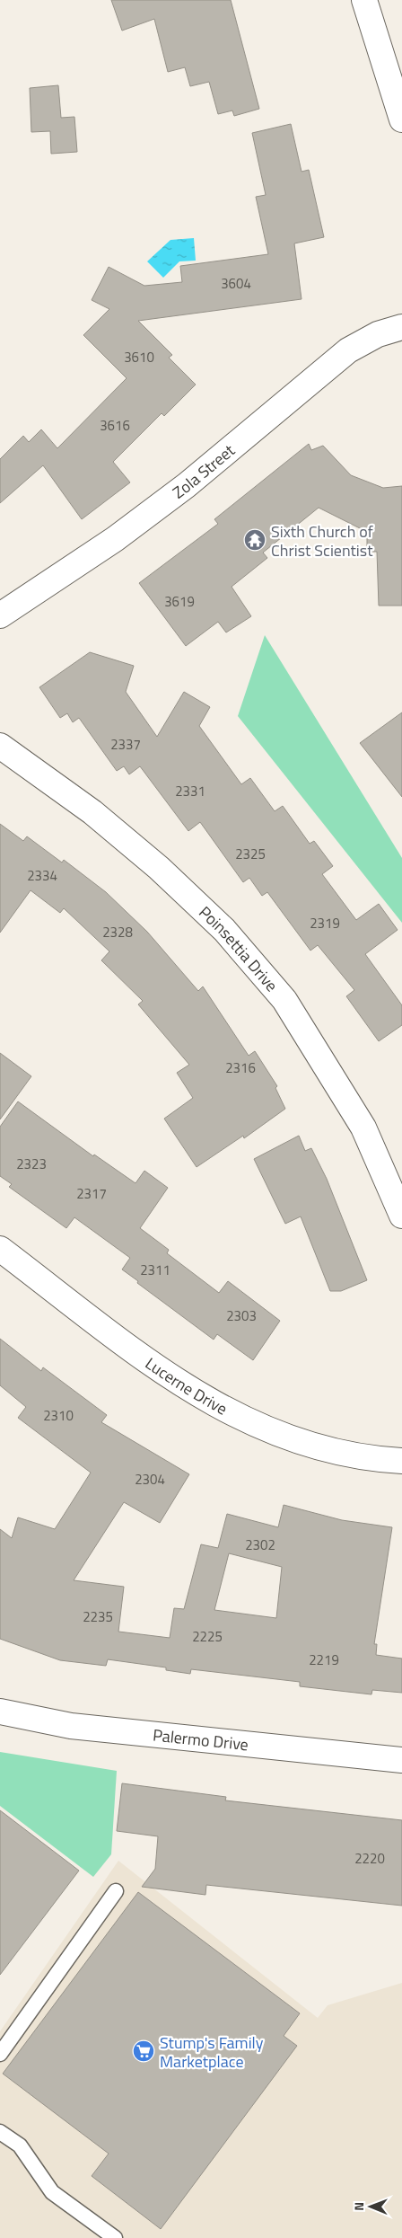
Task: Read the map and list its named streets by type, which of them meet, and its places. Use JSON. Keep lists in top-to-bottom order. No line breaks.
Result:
{"streets":{"street":["Zola Street","Poinsettia Drive","Lucerne Drive","Palermo Drive"]},"places":{"temple":["Sixth Church of Christ Scientist"],"supermarket":["Stump's Family Marketplace"]},"house_numbers":["3604","3610","3616","3619","2337","2331","2325","2334","2319","2328","2316","2323","2317","2311","2303","2310","2304","2302","2235","2225","2219","2220"],"north":"left"}
